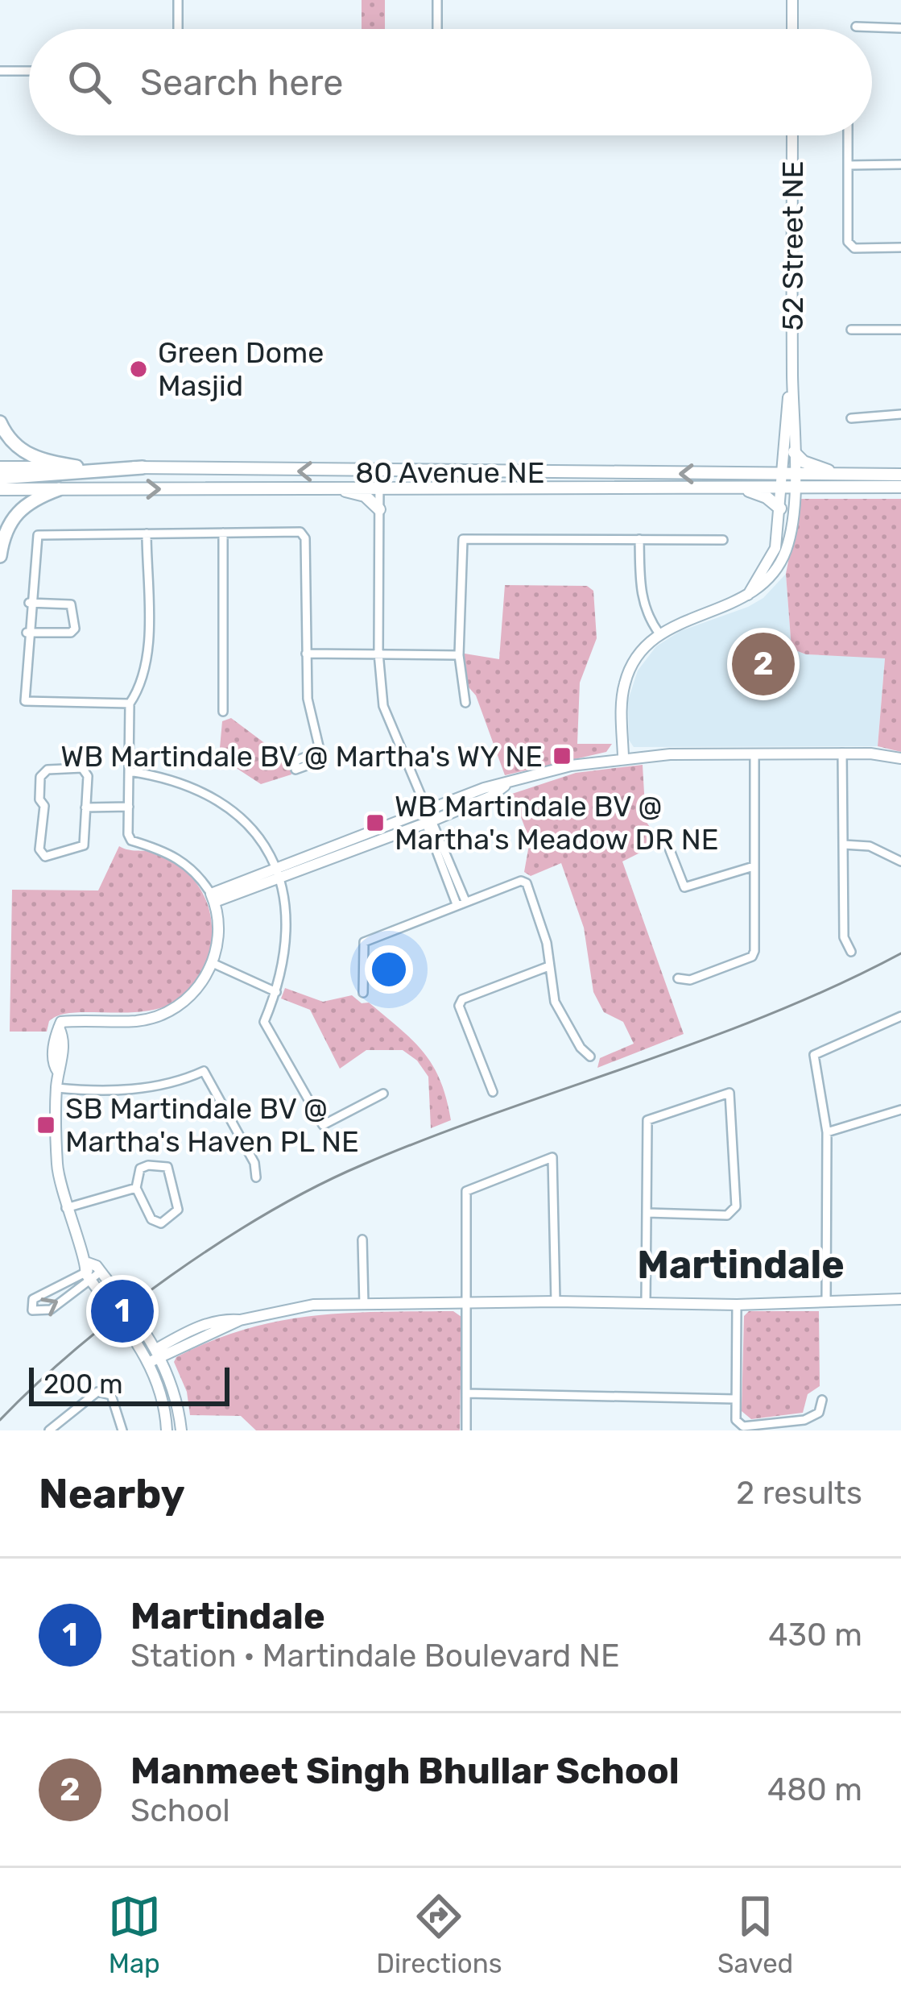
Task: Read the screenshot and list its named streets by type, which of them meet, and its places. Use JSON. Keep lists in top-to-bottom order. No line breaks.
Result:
{"streets":{"main road":["80 Avenue NE"],"street":["52 Street NE"]},"crossings":[["52 Street NE","80 Avenue NE"]],"districts":["Martindale"],"places":{"other":["Green Dome Masjid"],"transit":["WB Martindale BV @ Martha's WY NE","WB Martindale BV @ Martha's Meadow DR NE","SB Martindale BV @ Martha's Haven PL NE"]},"scale_bar":"200 m","page":{"search":"Search here","pins":["2","1"],"scale":"200 m","heading":["Nearby","2 results"],"list":[{"mark":"1","name":"Martindale","note":"Station · Martindale Boulevard NE","value":"430 m"},{"mark":"2","name":"Manmeet Singh Bhullar School","note":"School","value":"480 m"}],"nav":["Map","Directions","Saved"]}}
